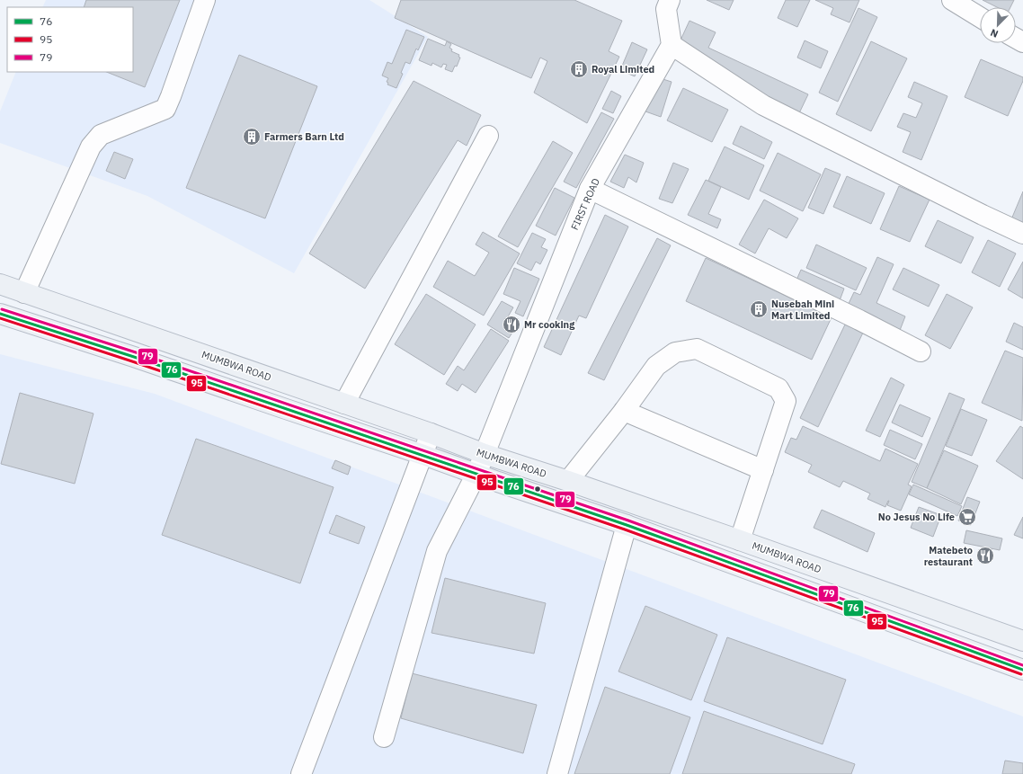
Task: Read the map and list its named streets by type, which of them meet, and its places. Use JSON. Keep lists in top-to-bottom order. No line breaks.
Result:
{"streets":{"main road":["MUMBWA ROAD"],"street":["FIRST ROAD"]},"crossings":[["FIRST ROAD","MUMBWA ROAD"]],"places":{"building":["Royal Limited","Farmers Barn Ltd","Nusebah Mini Mart Limited"],"restaurant":["Mr cooking","Matebeto restaurant"],"supermarket":["No Jesus No Life"]},"lines":["transit line 79","transit line 76","transit line 95"],"legend":["76","95","79"],"north":"bottom left"}
